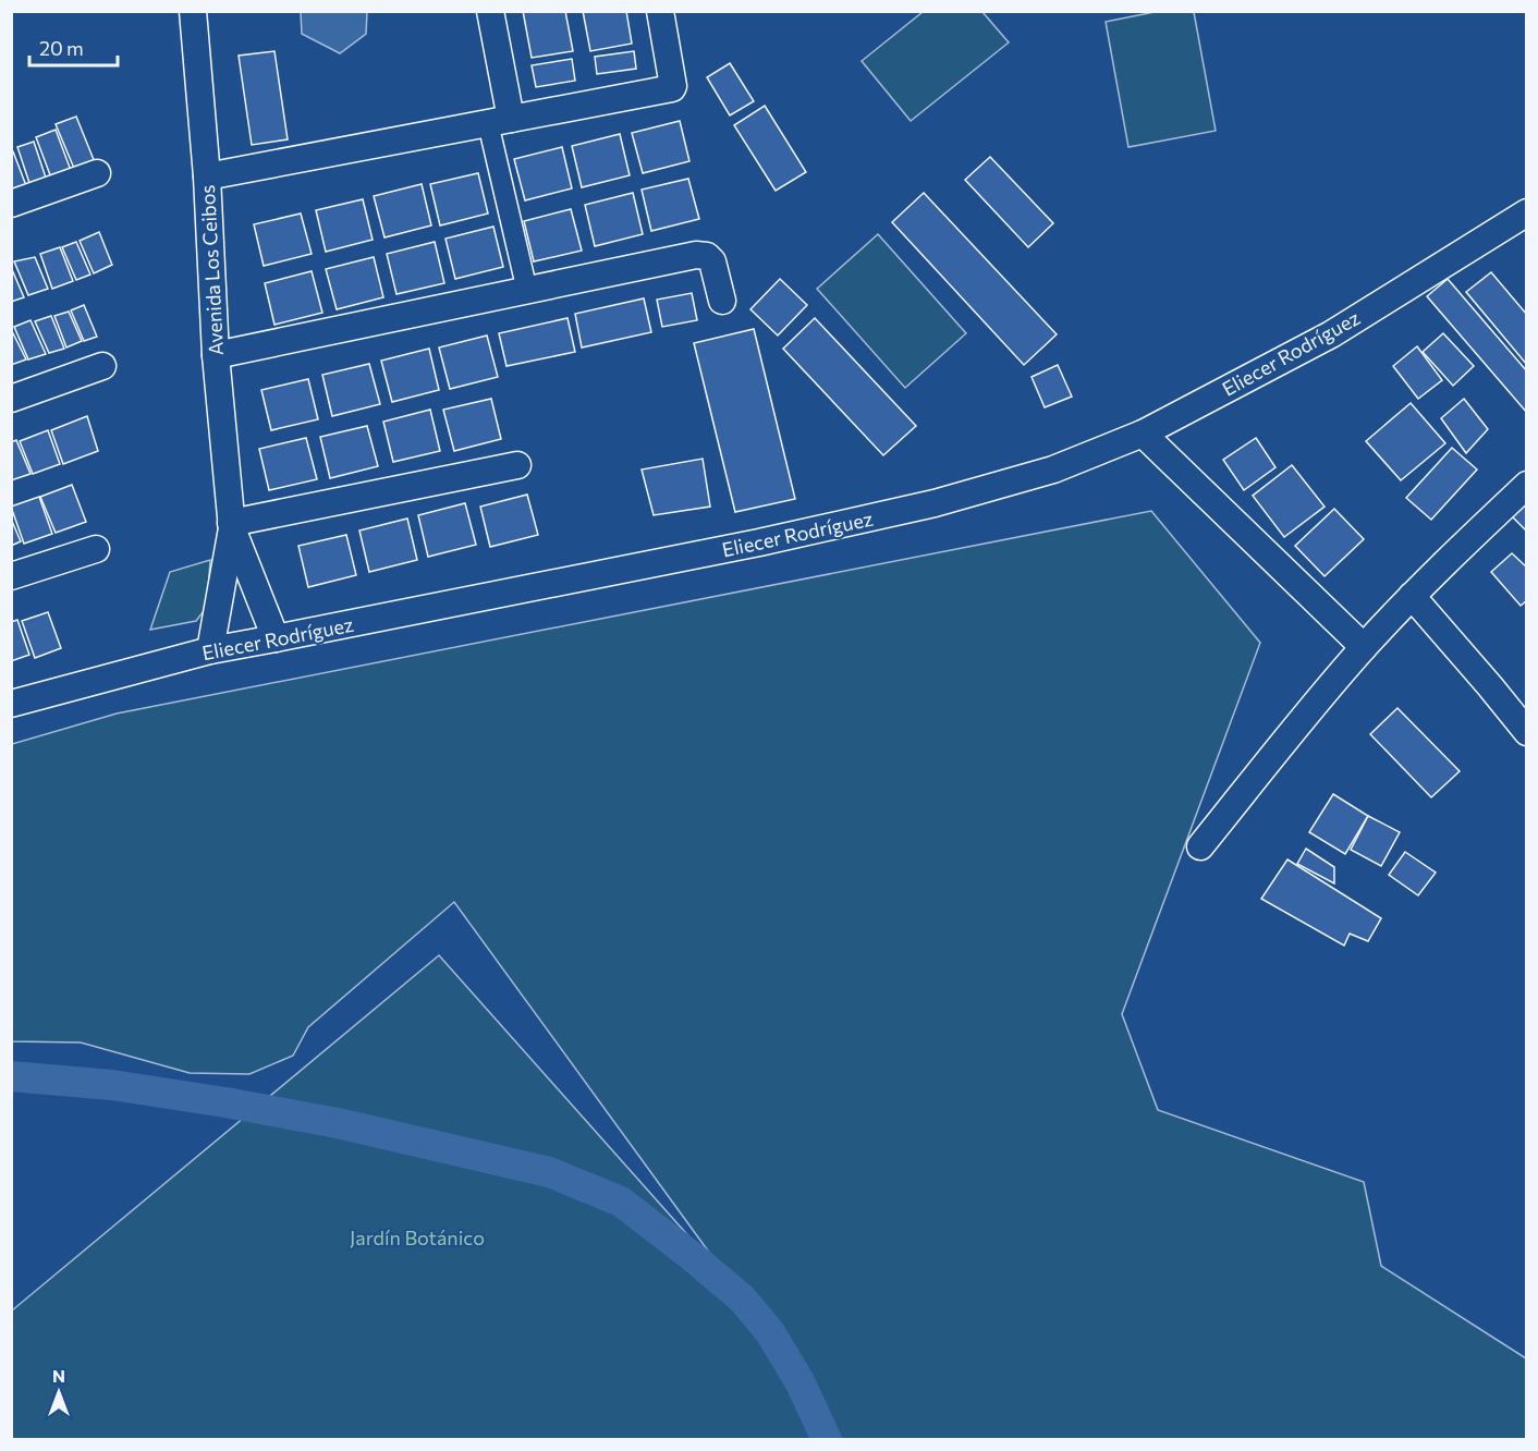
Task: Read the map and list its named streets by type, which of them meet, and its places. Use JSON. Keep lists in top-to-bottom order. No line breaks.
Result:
{"streets":{"street":["Avenida Los Ceibos","Eliecer Rodríguez"]},"parks":["Jardín Botánico"],"scale_bar":"20 m","north":"top"}
